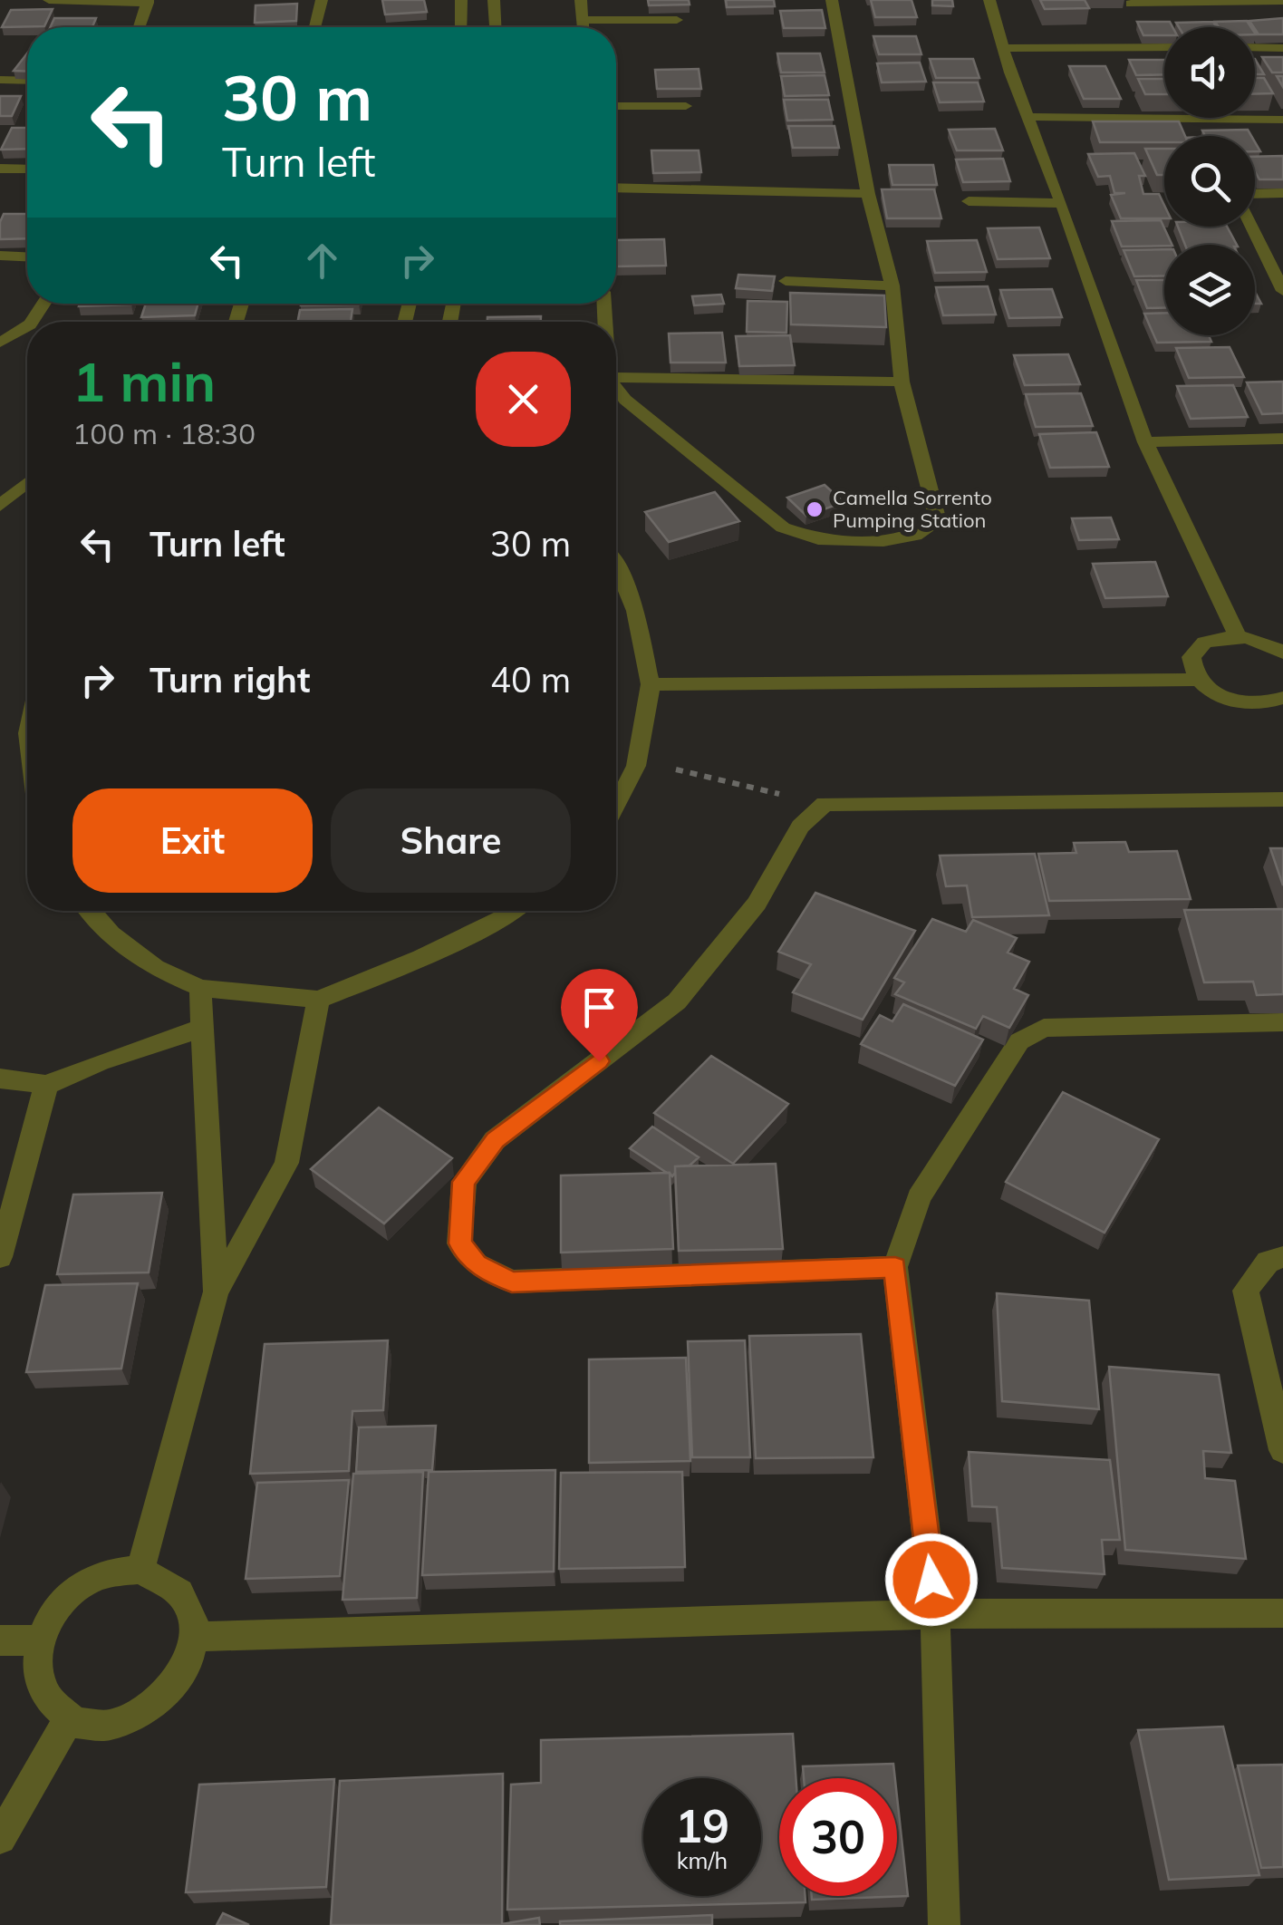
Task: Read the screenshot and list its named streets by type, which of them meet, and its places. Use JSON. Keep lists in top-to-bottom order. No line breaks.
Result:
{"places":["Camella Sorrento Pumping Station"],"page":{"turn":["30 m","Turn left"],"heading":["1 min","100 m · 18:30"],"list":[{"name":"Turn left","value":"30 m"},{"name":"Turn right","value":"40 m"}],"buttons":["Exit","Share"],"speed":"19 km/h","limit":"30"}}
